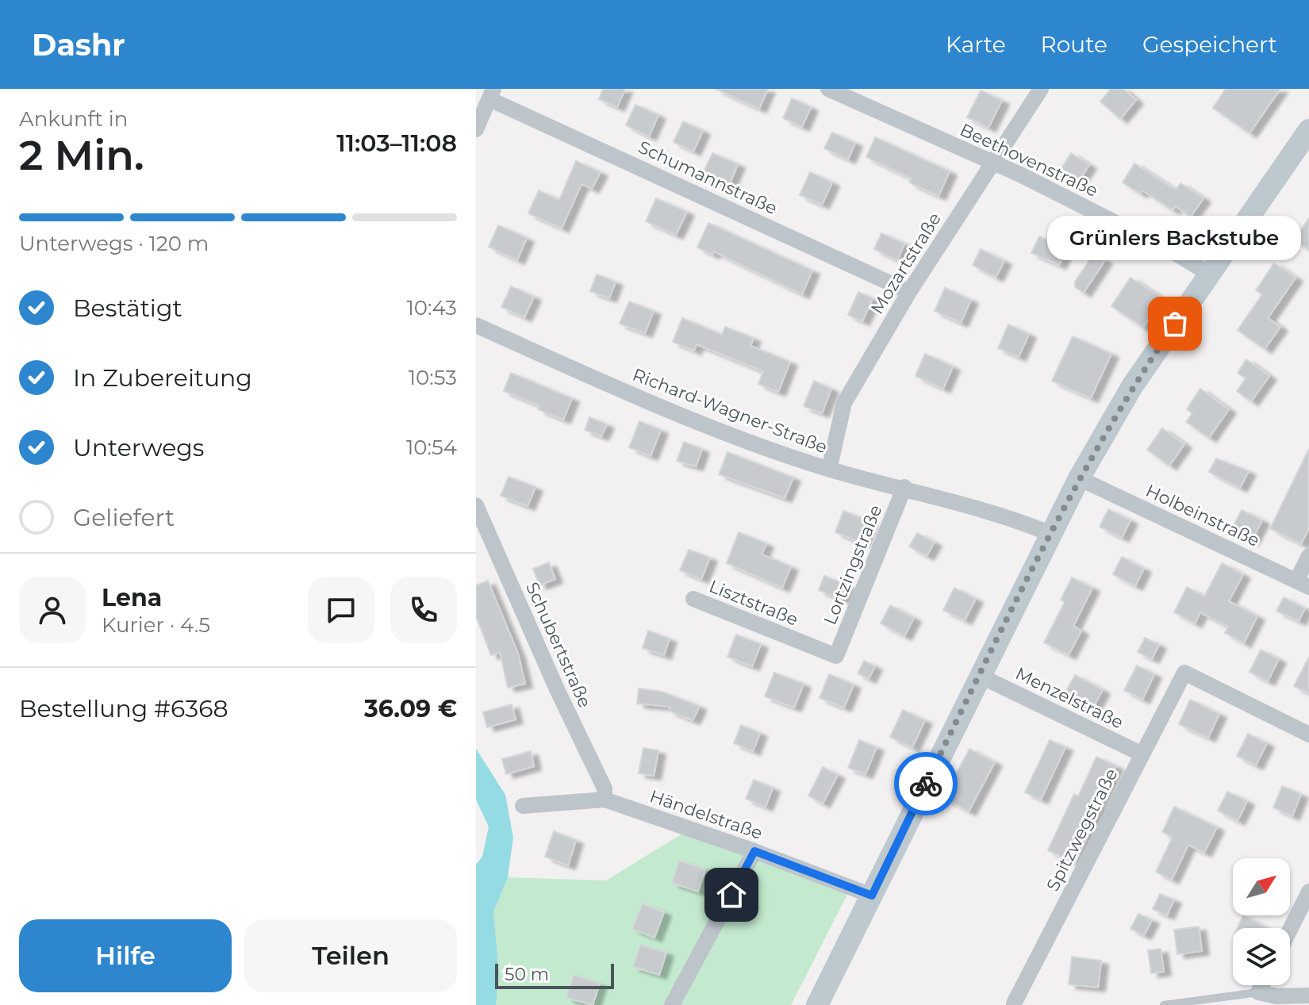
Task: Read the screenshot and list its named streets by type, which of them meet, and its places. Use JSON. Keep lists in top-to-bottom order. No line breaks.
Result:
{"streets":{"street":["Beethovenstraße","Schumannstraße","Mozartstraße","Richard-Wagner-Straße","Holbeinstraße","Lortzingstraße","Lisztstraße","Schubertstraße","Menzelstraße","Händelstraße","Spitzwegstraße"]},"crossings":[["Beethovenstraße","Mozartstraße"],["Schumannstraße","Mozartstraße"],["Mozartstraße","Richard-Wagner-Straße"],["Richard-Wagner-Straße","Lortzingstraße"],["Lortzingstraße","Lisztstraße"],["Schubertstraße","Händelstraße"],["Menzelstraße","Spitzwegstraße"]],"places":["Grünlers Backstube"],"scale_bar":"50 m","north":"top right","page":{"header":"Dashr","nav":["Karte","Route","Gespeichert"],"heading":["2 Min.","Ankunft in","11:03–11:08"],"panel":["Lena","Kurier · 4.5","Bestellung #6368","36.09 €"],"bar":"Unterwegs · 120 m","bubble":"Grünlers Backstube","list":[["Bestätigt","10:43"],["In Zubereitung","10:53"],["Unterwegs","10:54"],"Geliefert"],"buttons":["Hilfe","Teilen"],"scale":"50 m"}}
